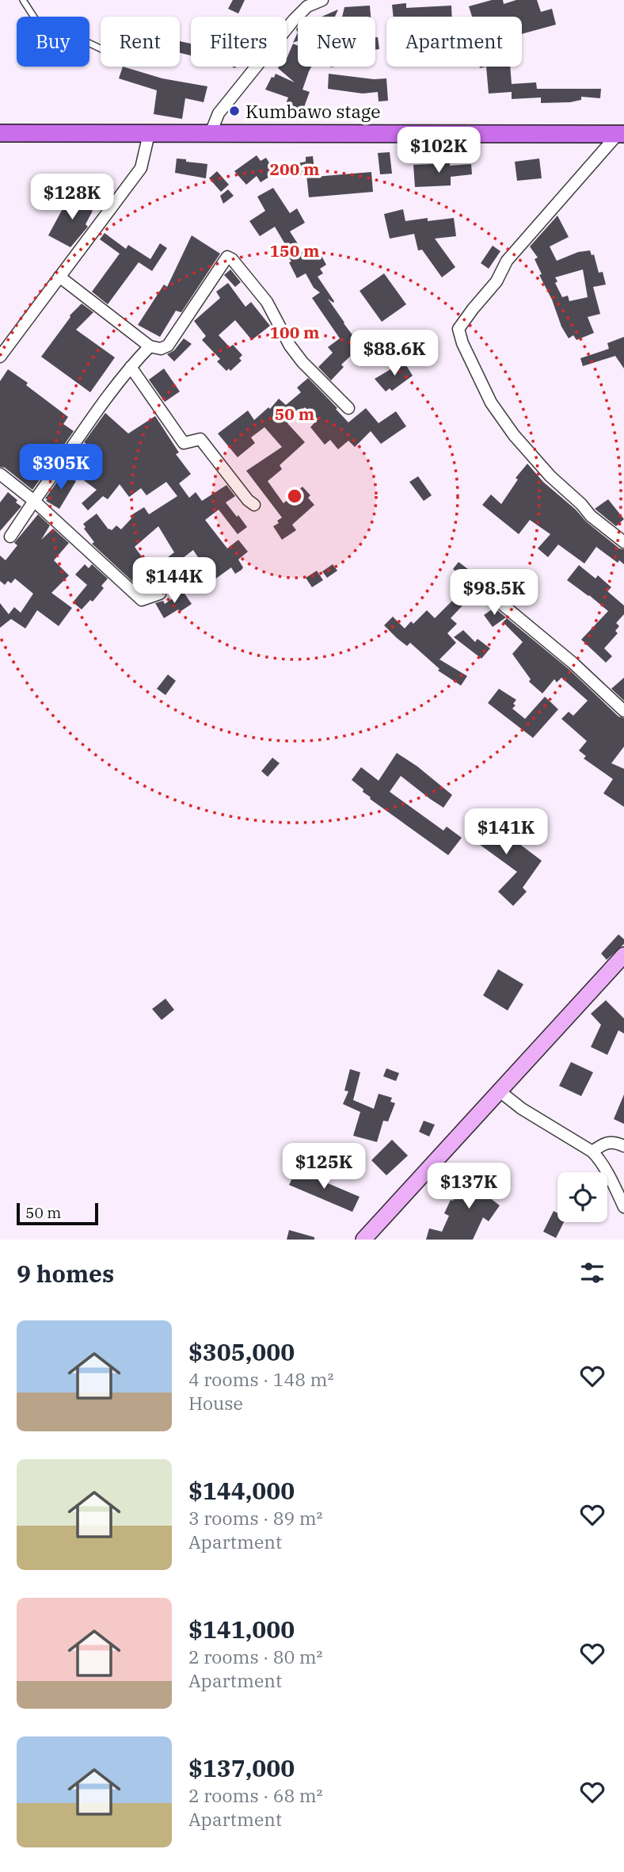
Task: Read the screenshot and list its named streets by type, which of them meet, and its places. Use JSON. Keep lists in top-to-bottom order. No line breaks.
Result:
{"places":["Kumbawo stage"],"scale_bar":"50 m","page":{"chip":["Buy","Rent","Filters","New","Apartment"],"price":["$102K","$128K","$88.6K","$305K","$144K","$98.5K","$141K","$125K","$137K"],"scale":"50 m","heading":"9 homes","list":[{"name":"$305,000","note":"4 rooms · 148 m² · House"},{"name":"$144,000","note":"3 rooms · 89 m² · Apartment"},{"name":"$141,000","note":"2 rooms · 80 m² · Apartment"},{"name":"$137,000","note":"2 rooms · 68 m² · Apartment"}]},"rings":["200 m","150 m","100 m","50 m"]}
